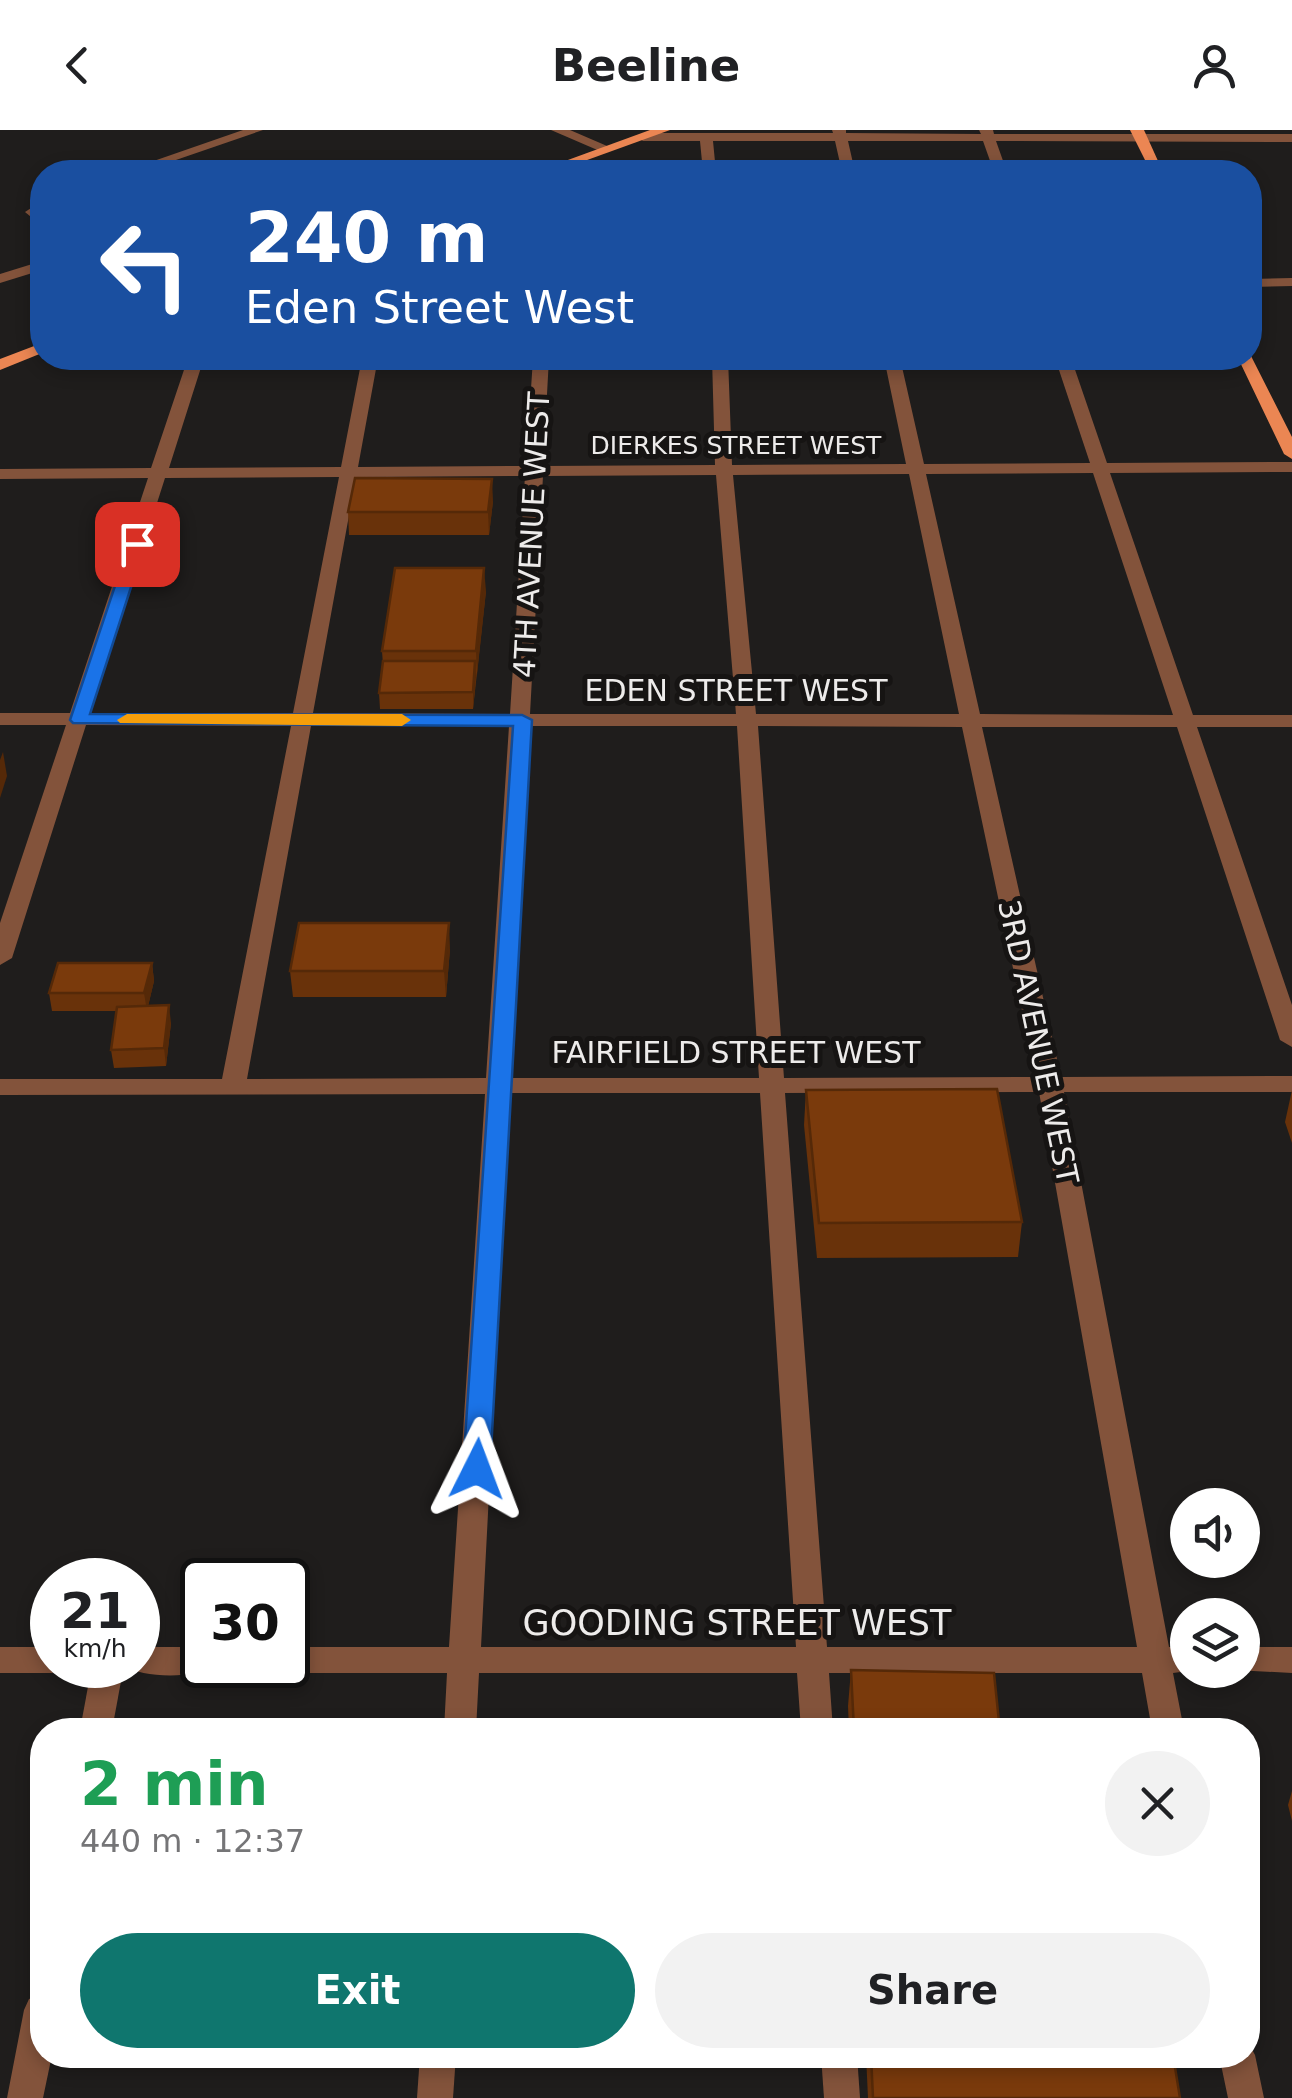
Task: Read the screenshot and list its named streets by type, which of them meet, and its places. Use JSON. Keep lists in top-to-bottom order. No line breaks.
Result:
{"streets":{"street":["DIERKES STREET WEST","4TH AVENUE WEST","EDEN STREET WEST","3RD AVENUE WEST","FAIRFIELD STREET WEST","GOODING STREET WEST"]},"crossings":[["DIERKES STREET WEST","4TH AVENUE WEST"],["DIERKES STREET WEST","3RD AVENUE WEST"],["4TH AVENUE WEST","EDEN STREET WEST"],["4TH AVENUE WEST","FAIRFIELD STREET WEST"],["4TH AVENUE WEST","GOODING STREET WEST"],["EDEN STREET WEST","3RD AVENUE WEST"],["3RD AVENUE WEST","FAIRFIELD STREET WEST"],["3RD AVENUE WEST","GOODING STREET WEST"]],"page":{"header":"Beeline","turn":["240 m","Eden Street West"],"speed":"21 km/h","limit":"30","heading":["2 min","440 m · 12:37"],"buttons":["Exit","Share"]}}
